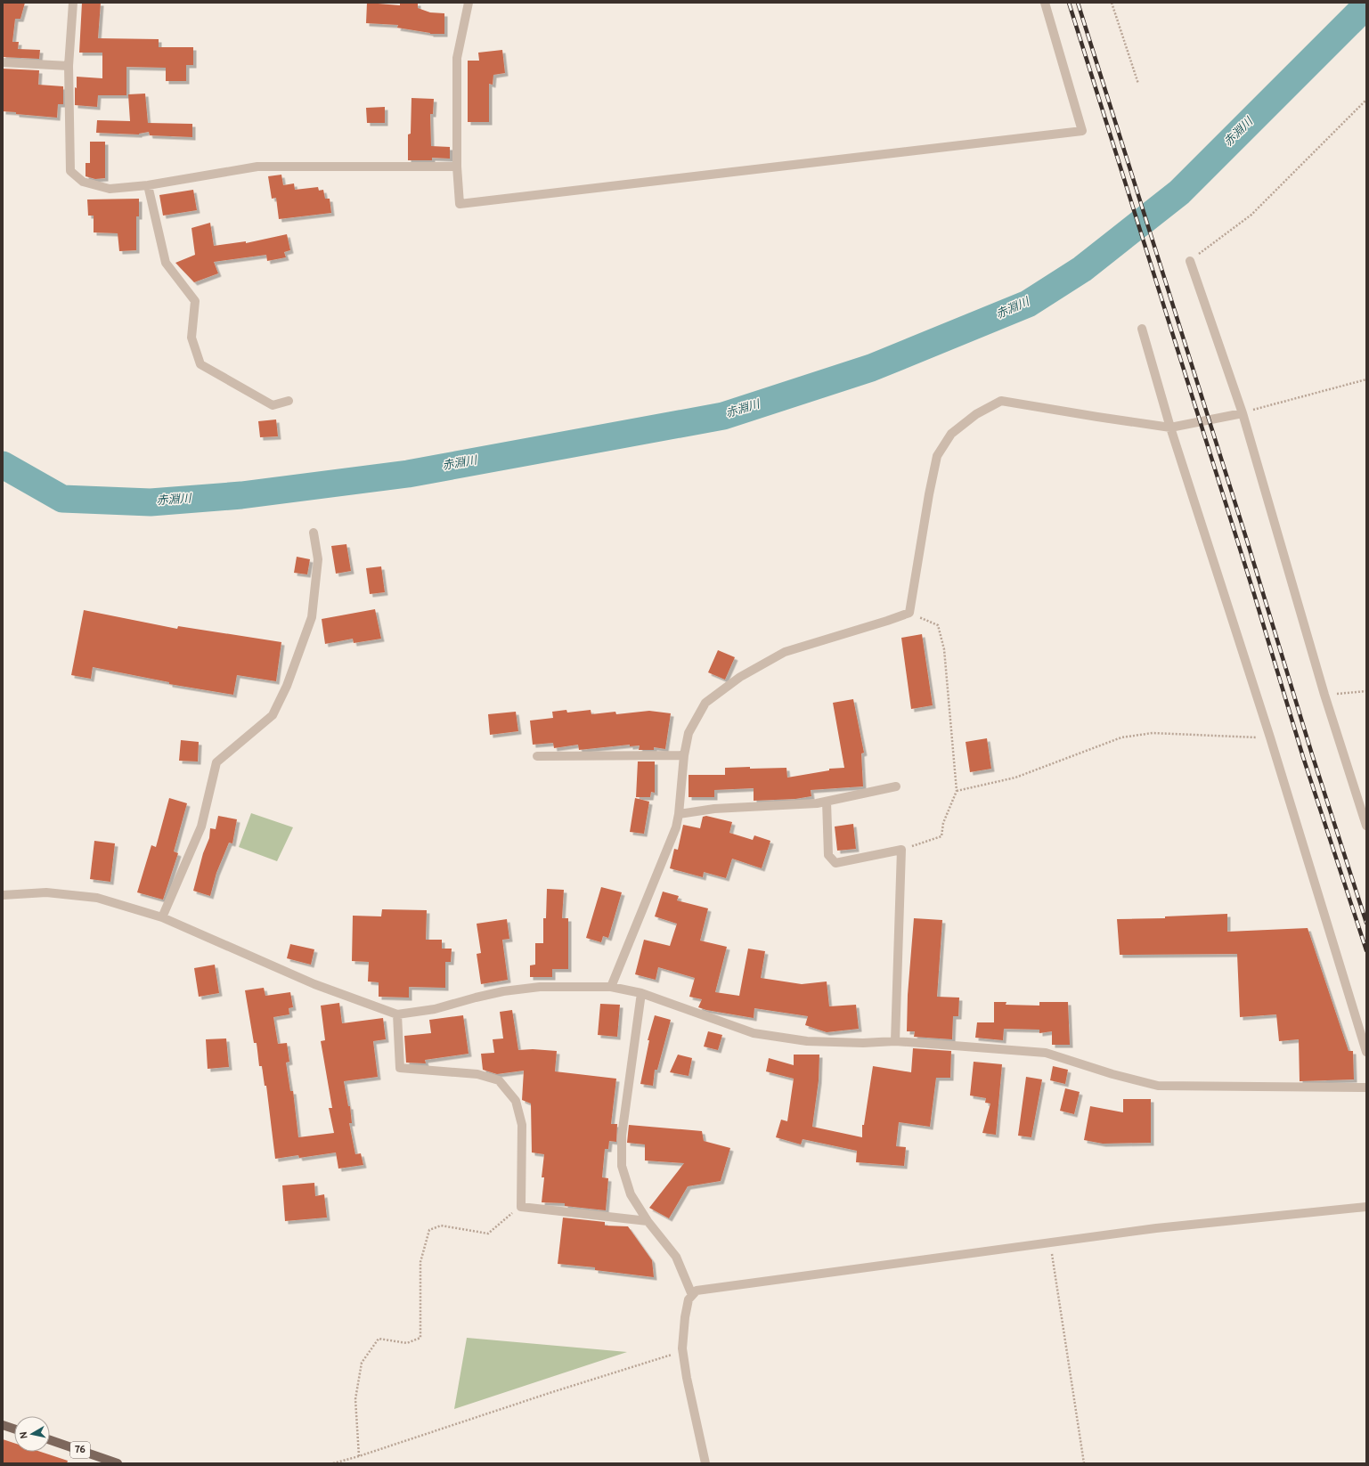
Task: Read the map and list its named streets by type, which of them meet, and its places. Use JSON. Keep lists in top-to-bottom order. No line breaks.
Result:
{"streets":{"main road":["76"]},"water":["赤淵川"],"north":"left"}
